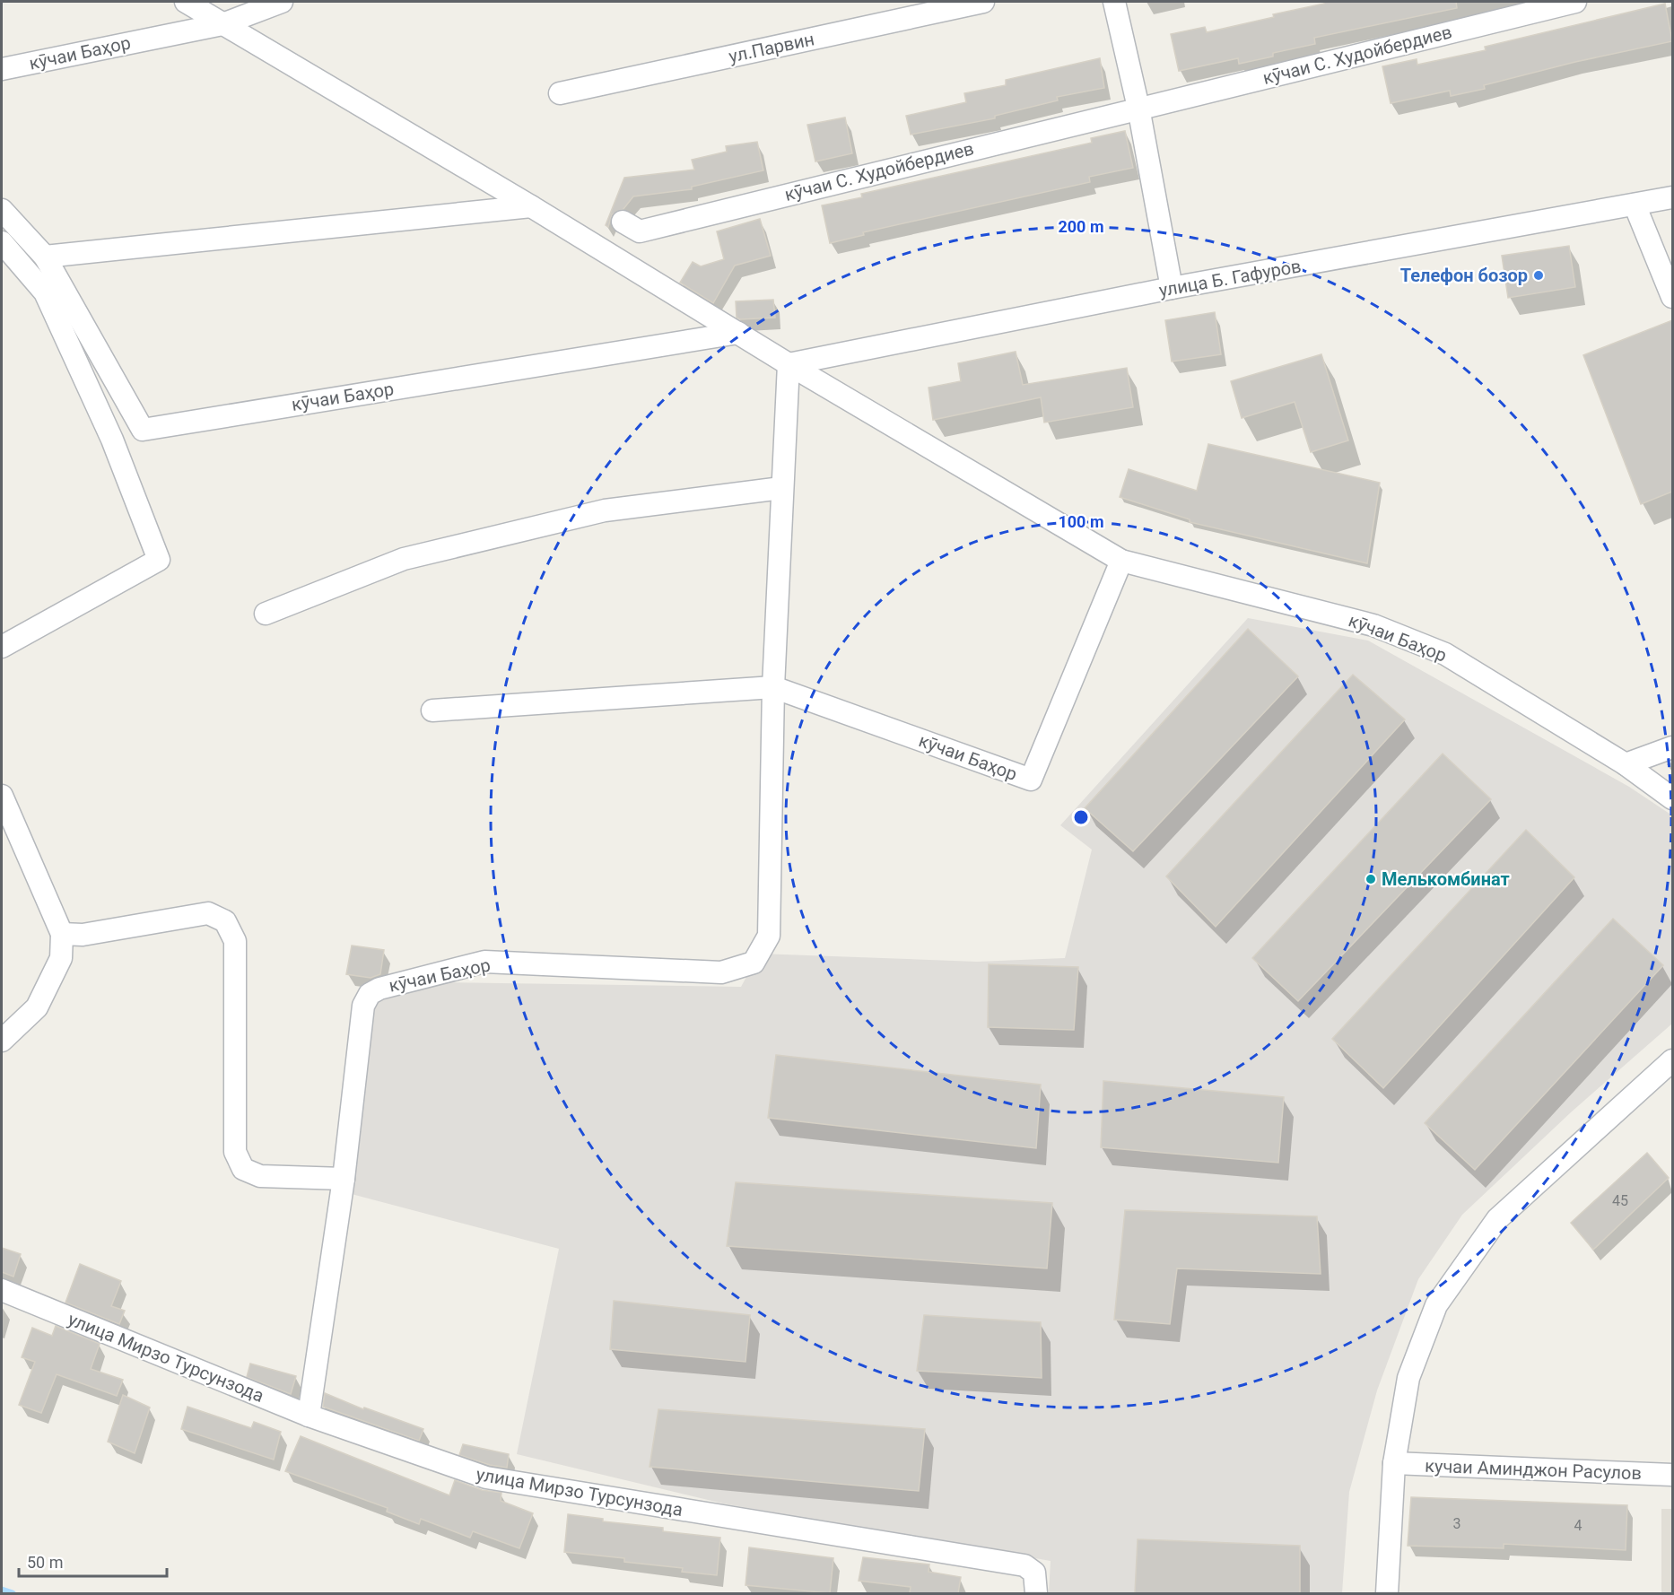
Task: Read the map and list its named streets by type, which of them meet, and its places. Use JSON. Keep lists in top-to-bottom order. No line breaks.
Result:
{"streets":{"street":["ул.Парвин","кӯчаи Баҳор","кӯчаи С. Худойбердиев","улица Б. Гафуров","улица Мирзо Турсунзода","кучаи Аминджон Расулов"]},"crossings":[["кӯчаи Баҳор","улица Б. Гафуров"],["кӯчаи Баҳор","улица Мирзо Турсунзода"]],"places":["Телефон бозор","Мелькомбинат"],"house_numbers":["45","3","4"],"scale_bar":"50 m","rings":["200 m","100 m"]}
